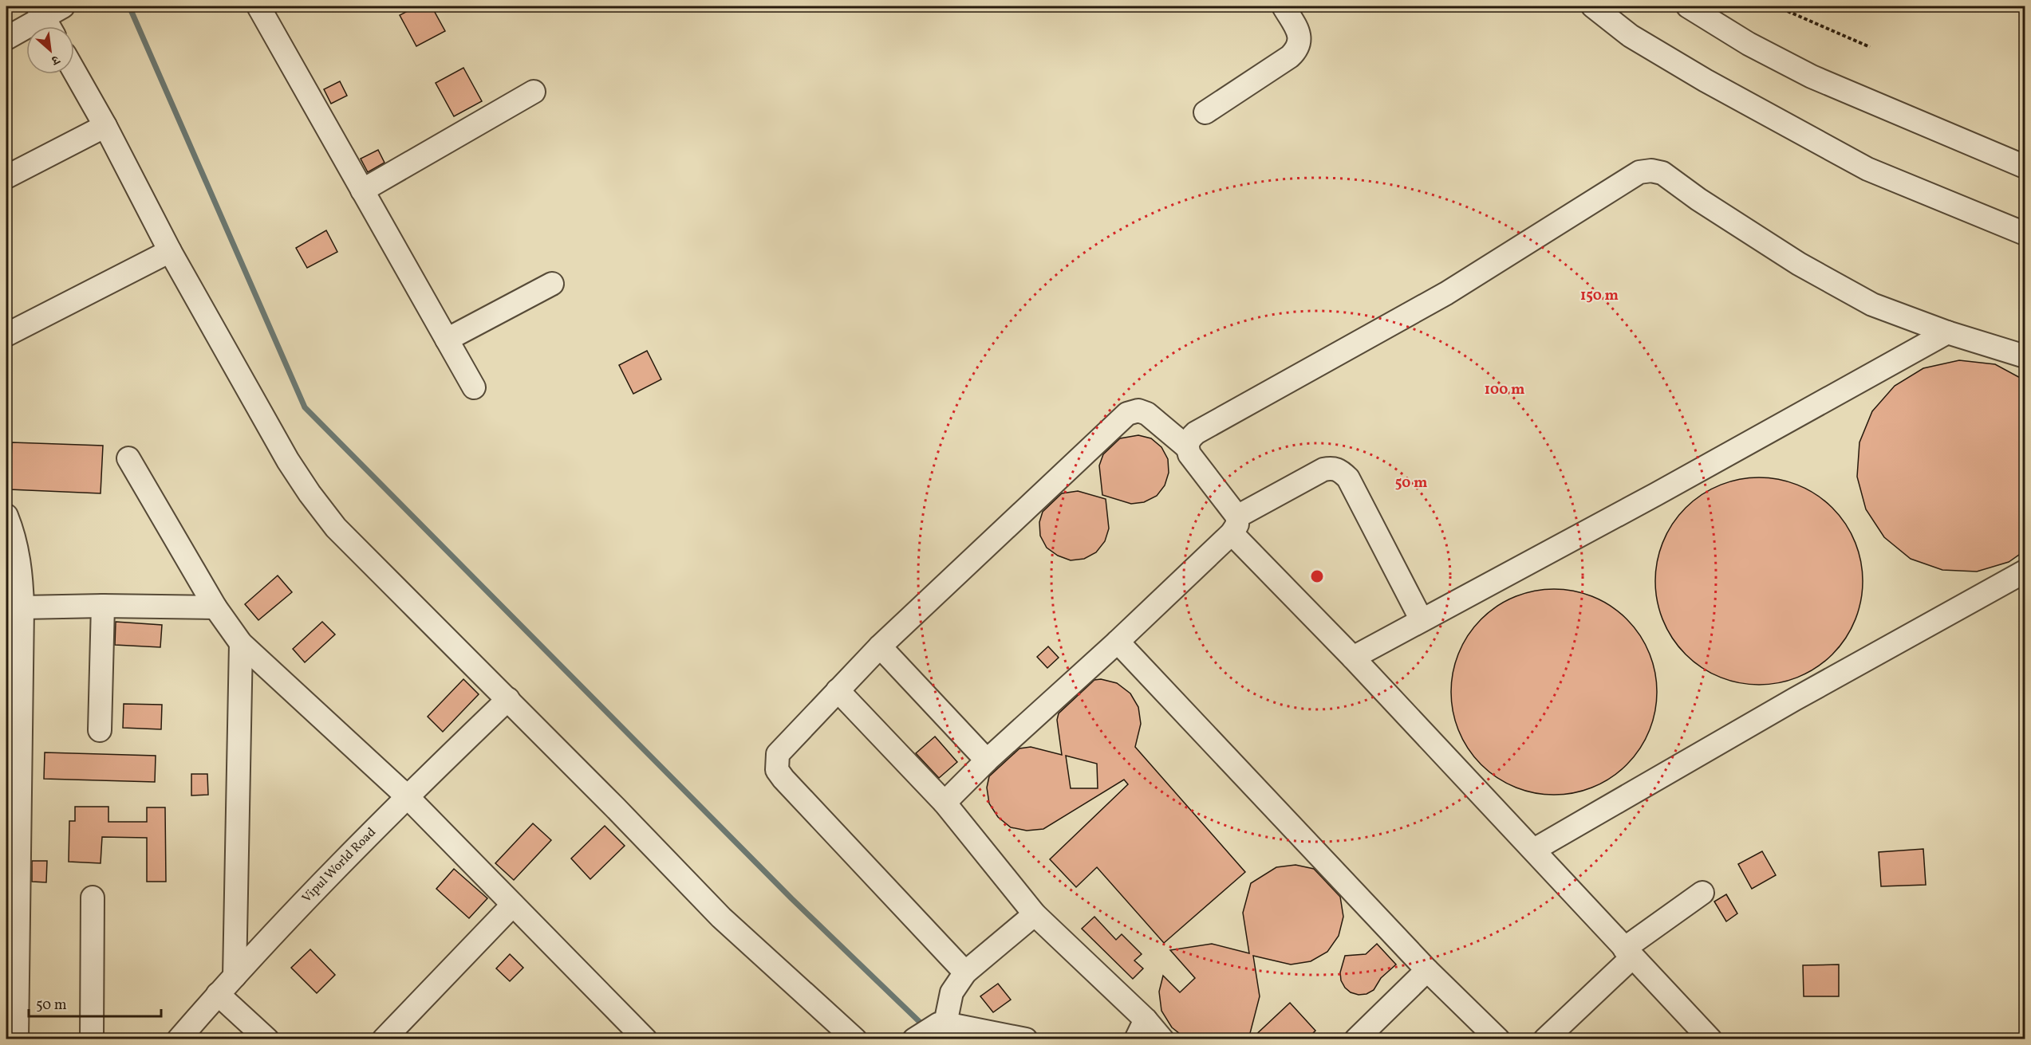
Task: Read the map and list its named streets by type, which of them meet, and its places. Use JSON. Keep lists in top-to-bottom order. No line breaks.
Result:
{"streets":{"street":["Vipul World Road"]},"scale_bar":"50 m","north":"bottom right","rings":["150 m","100 m","50 m"]}
